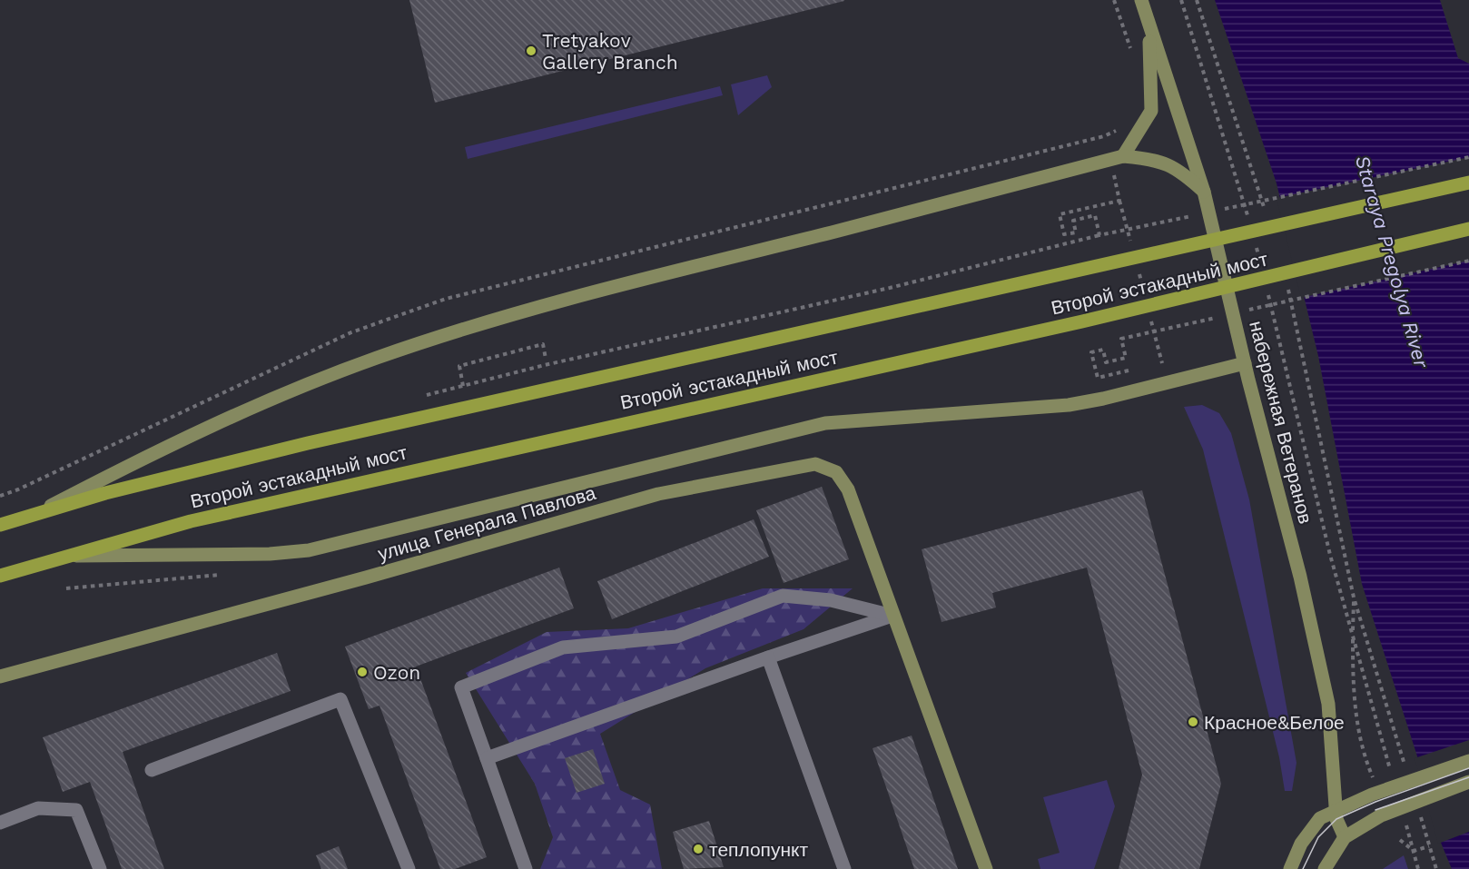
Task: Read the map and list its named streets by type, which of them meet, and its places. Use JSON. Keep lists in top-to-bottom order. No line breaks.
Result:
{"streets":{"main road":["Второй эстакадный мост","набережная Ветеранов","улица Генерала Павлова"]},"water":["Staraya Pregolya River"],"places":["Tretyakov Gallery Branch","Ozon","Красное&Белое","теплопункт"]}
